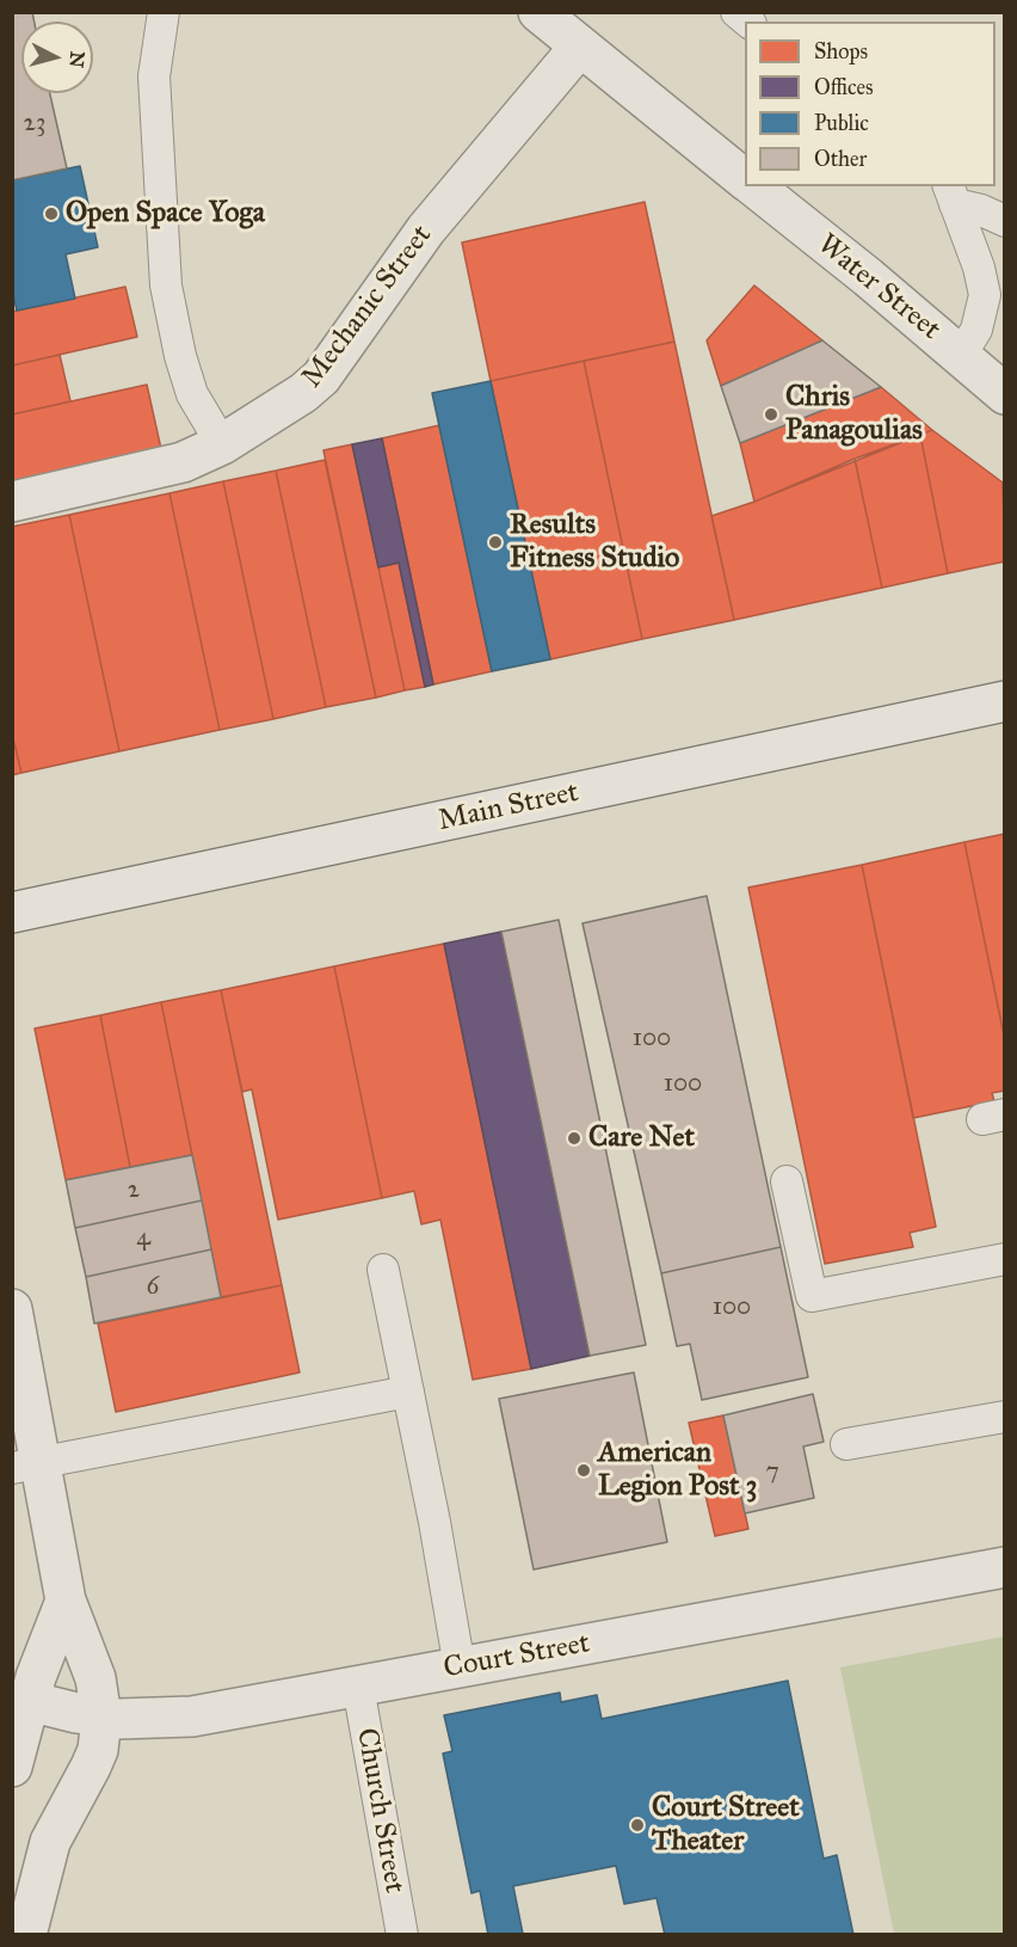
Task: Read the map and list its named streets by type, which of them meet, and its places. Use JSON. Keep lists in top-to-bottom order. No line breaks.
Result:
{"streets":{"street":["Water Street","Mechanic Street","Main Street","Court Street"],"lane":["Church Street"]},"crossings":[["Water Street","Mechanic Street"],["Court Street","Church Street"]],"places":["Open Space Yoga","Chris Panagoulias","Results Fitness Studio","Care Net","American Legion Post 3","Court Street Theater"],"house_numbers":["23","100","100","2","4","6","100","7"],"legend":["Shops","Offices","Public","Other"],"north":"right"}
